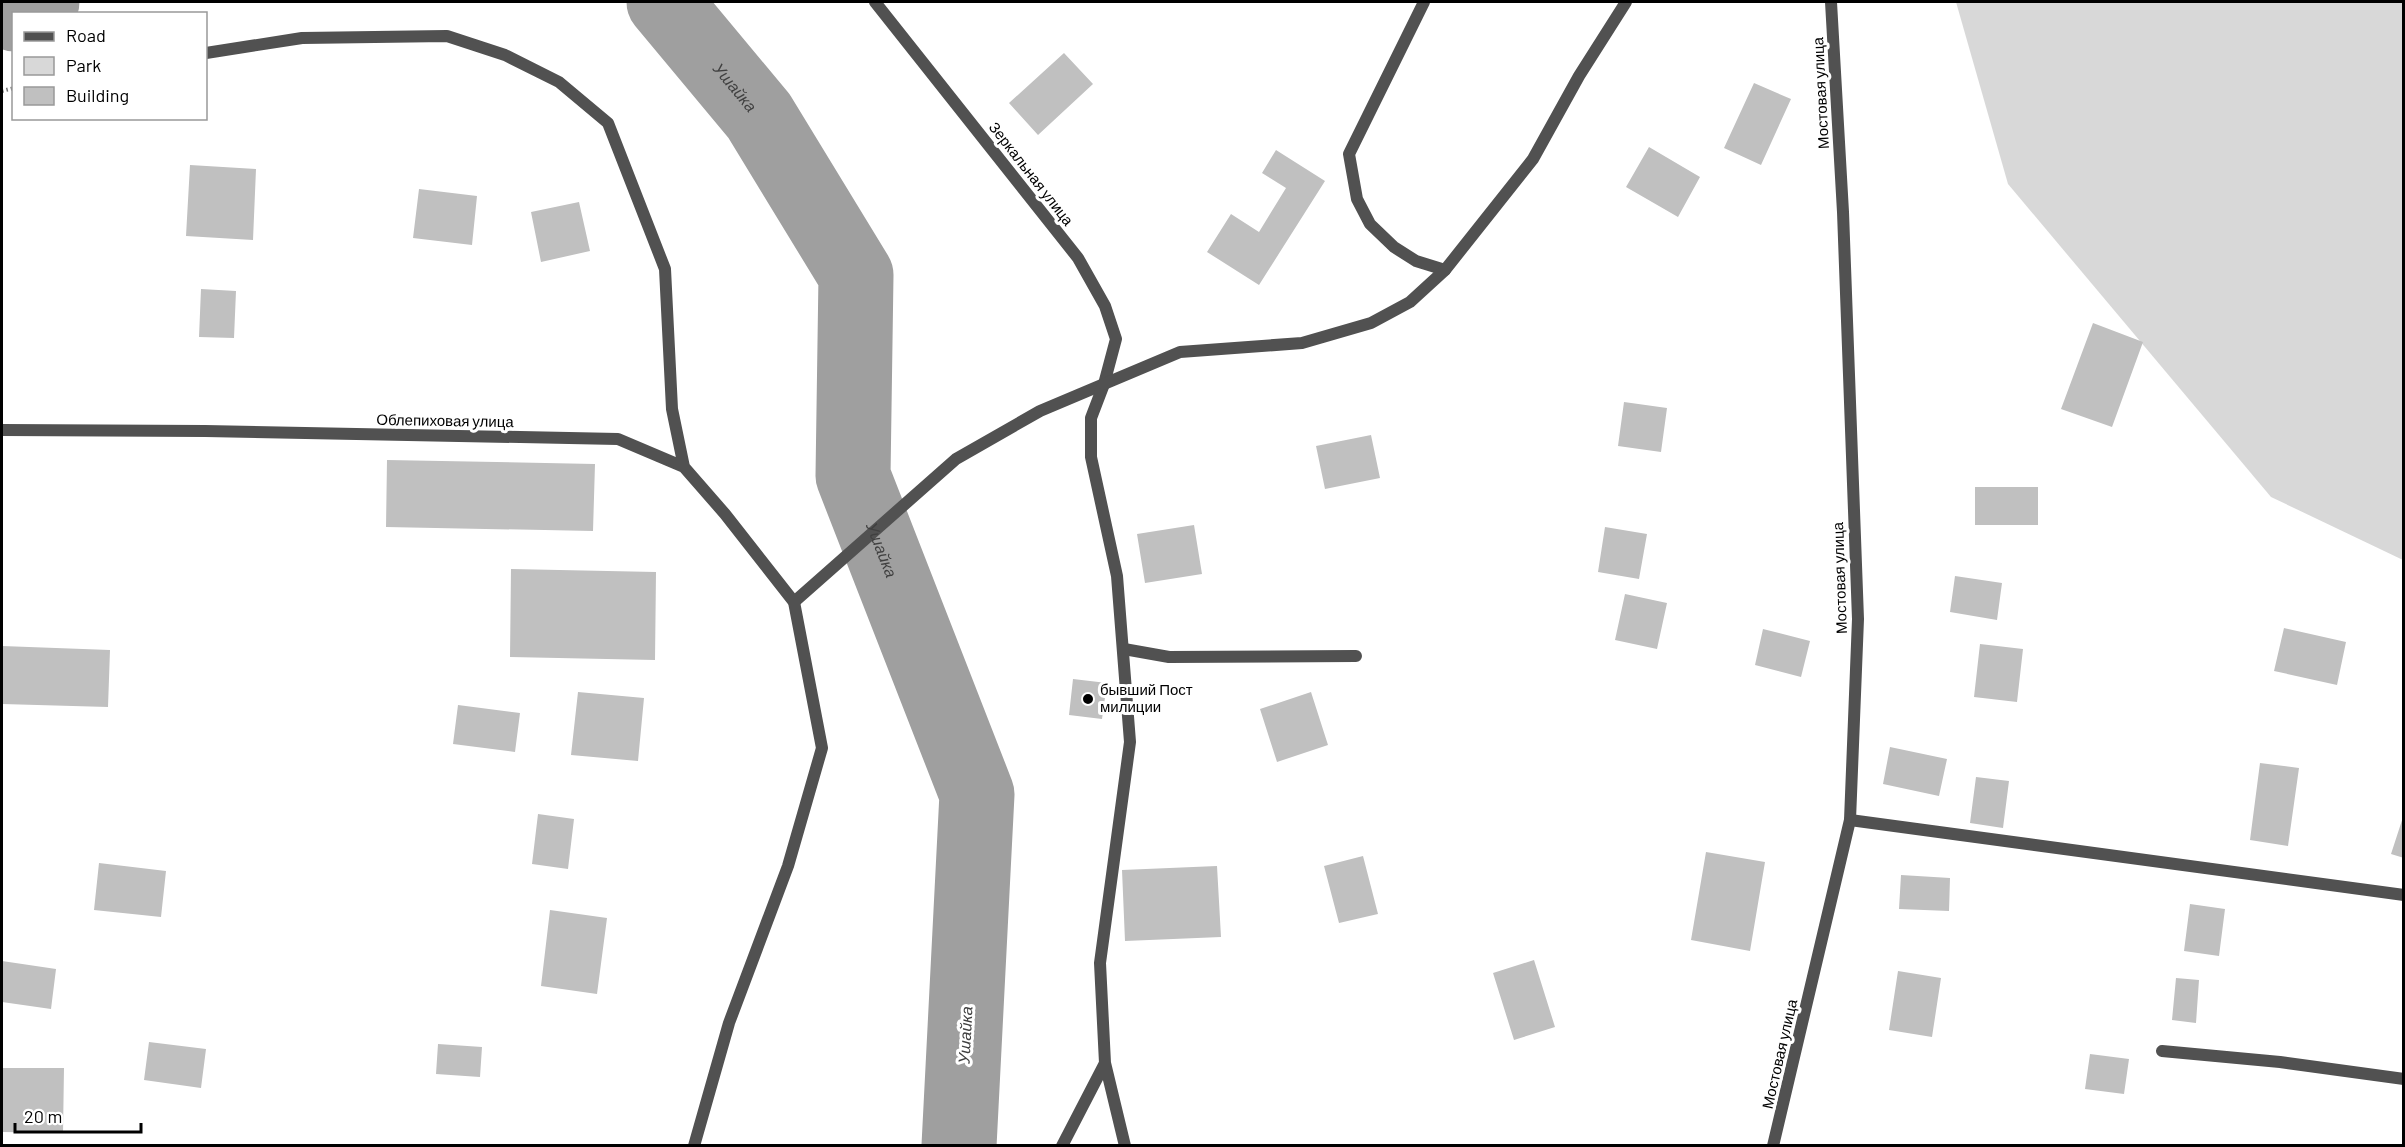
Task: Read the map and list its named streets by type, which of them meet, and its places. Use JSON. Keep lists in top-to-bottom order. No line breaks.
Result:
{"streets":{"street":["Мостовая улица","Зеркальная улица","Облепиховая улица"]},"water":["Ушайка"],"places":["бывший Пост милиции"],"legend":["Road","Park","Building"],"scale_bar":"20 m"}
